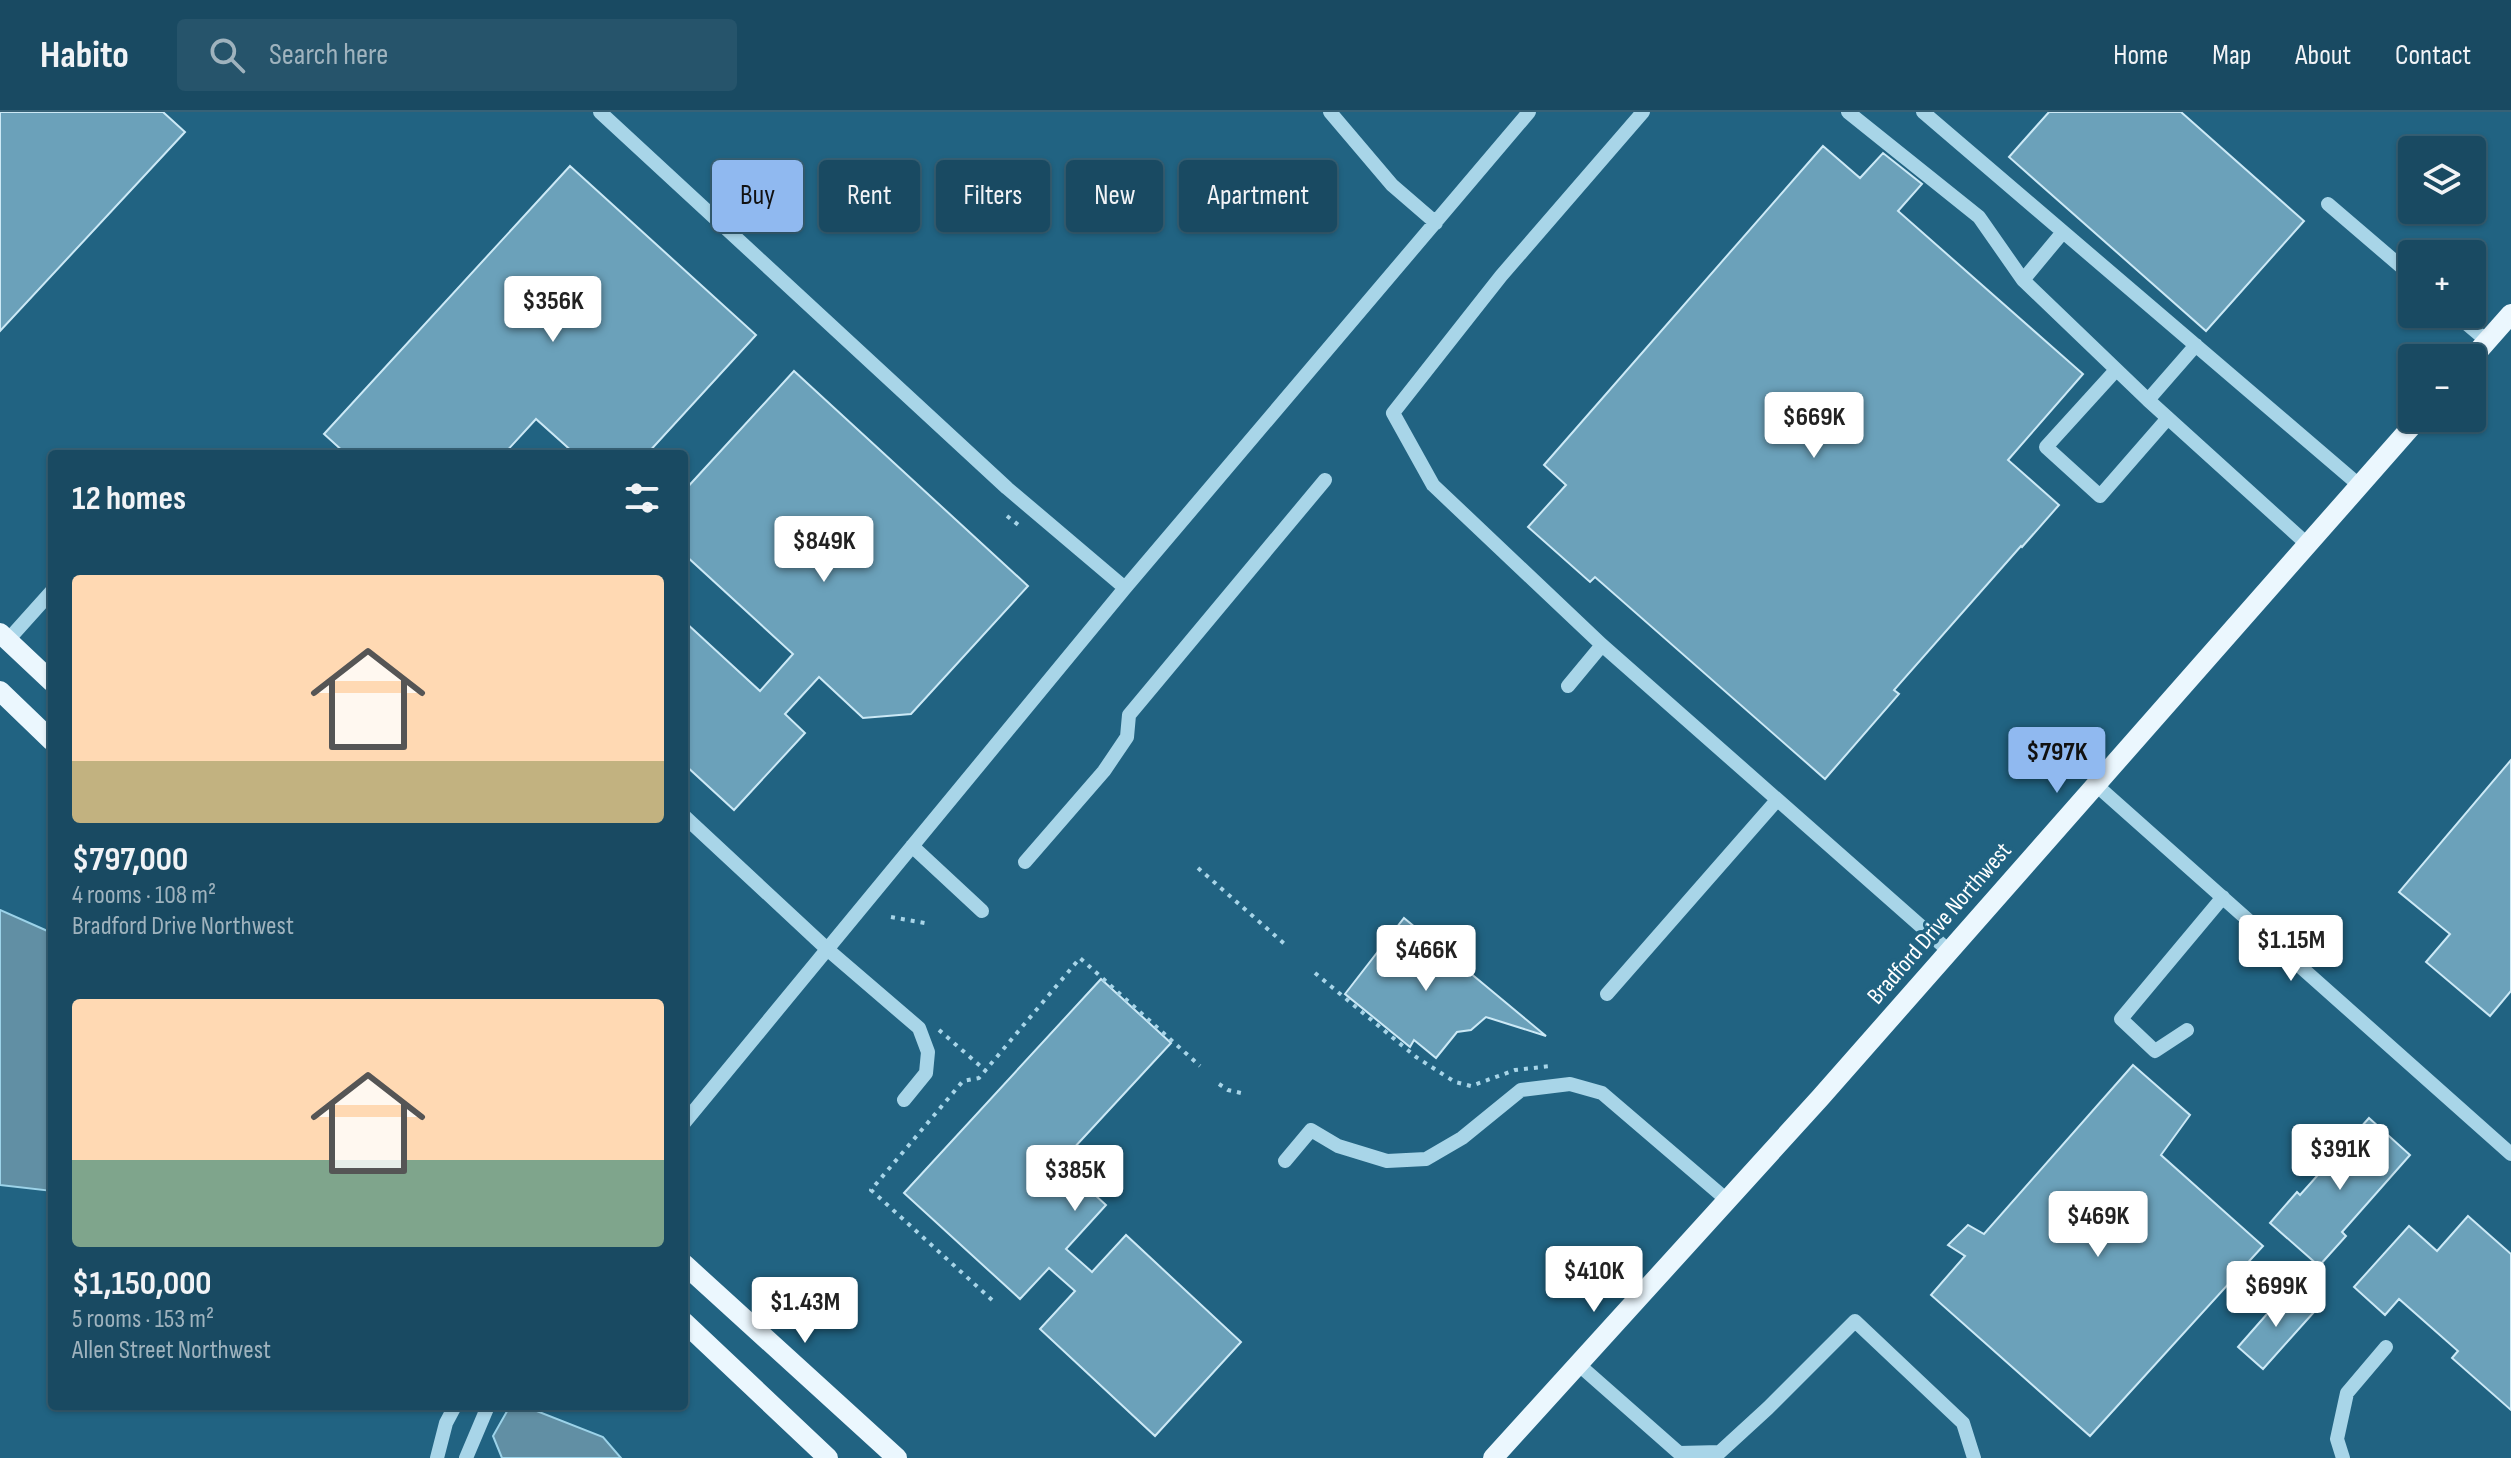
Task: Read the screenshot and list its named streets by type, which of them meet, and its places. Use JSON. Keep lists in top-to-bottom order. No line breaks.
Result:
{"streets":{"main road":["Bradford Drive Northwest"]},"page":{"header":"Habito","search":"Search here","nav":["Home","Map","About","Contact"],"map_buttons":["+","−"],"chip":["Buy","Rent","Filters","New","Apartment"],"price":["$356K","$669K","$849K","$797K","$1.15M","$466K","$391K","$385K","$469K","$410K","$699K","$1.43M"],"heading":"12 homes","list":[{"name":"$797,000","note":"4 rooms · 108 m² · Bradford Drive Northwest"},{"name":"$1,150,000","note":"5 rooms · 153 m² · Allen Street Northwest"}]}}
